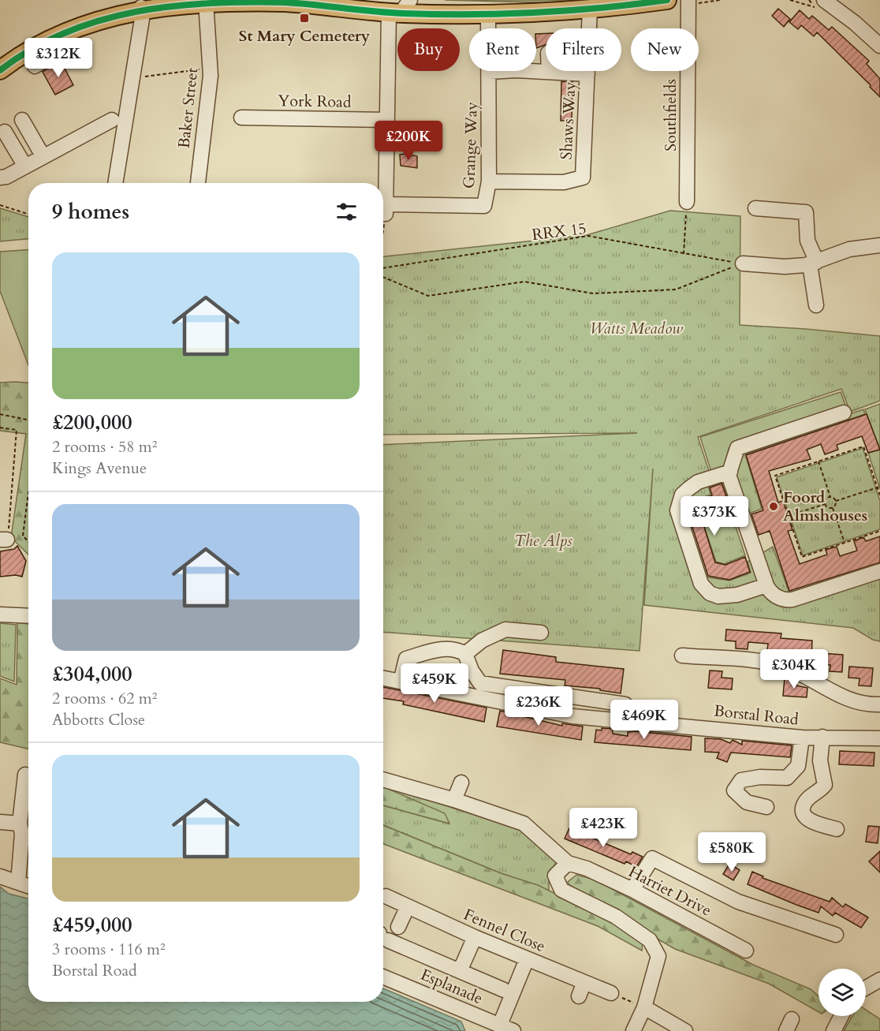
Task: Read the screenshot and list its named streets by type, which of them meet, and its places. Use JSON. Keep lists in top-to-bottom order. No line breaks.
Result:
{"streets":{"street":["York Road","Baker Street","Southfields","Shaws Way","Grange Way","Borstal Road","Harriet Drive","Fennel Close","Esplanade"],"path":["RRX 15"]},"crossings":[["Shaws Way","Grange Way"]],"parks":["Watts Meadow","The Alps"],"places":{"transit":["St Mary Cemetery"],"other":["Foord Almshouses"]},"page":{"chip":["Buy","Rent","Filters","New"],"price":["£312K","£200K","£373K","£304K","£459K","£236K","£469K","£423K","£580K"],"heading":"9 homes","list":[{"name":"£200,000","note":"2 rooms · 58 m² · Kings Avenue"},{"name":"£304,000","note":"2 rooms · 62 m² · Abbotts Close"},{"name":"£459,000","note":"3 rooms · 116 m² · Borstal Road"}]}}
